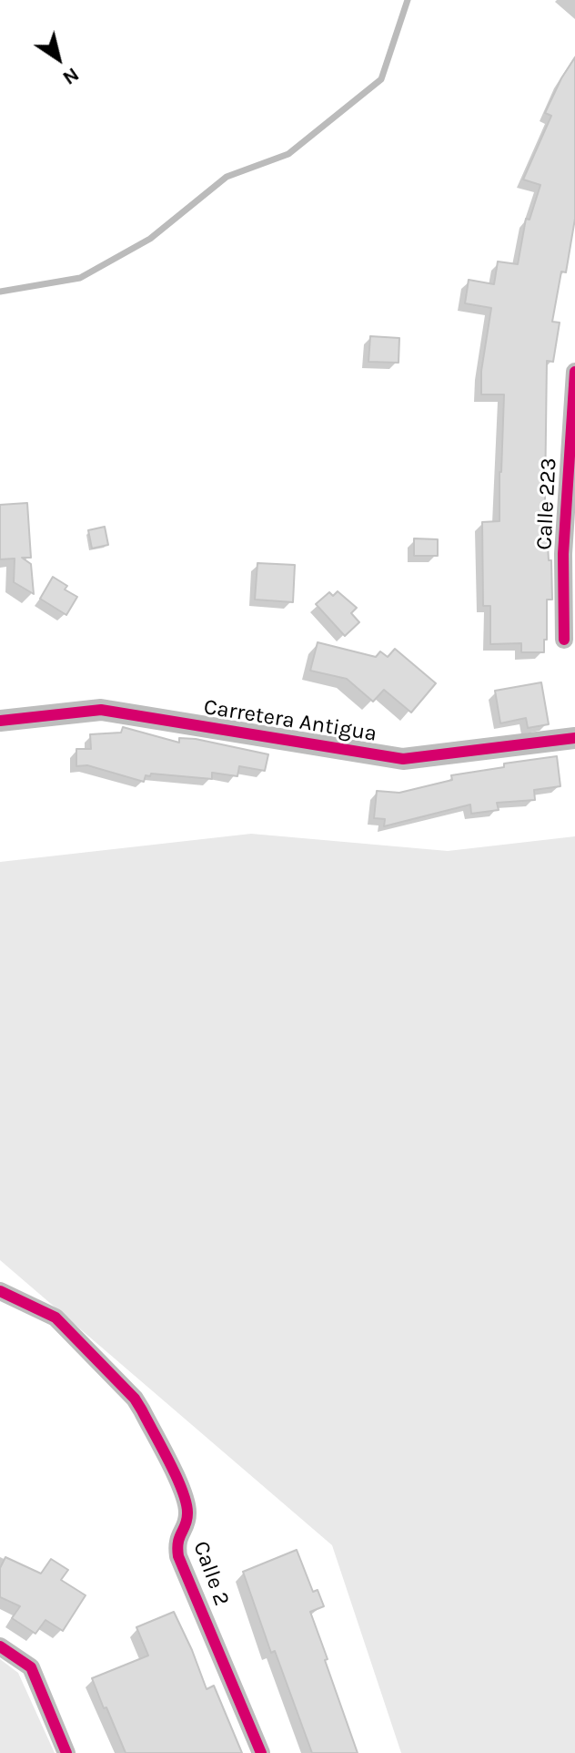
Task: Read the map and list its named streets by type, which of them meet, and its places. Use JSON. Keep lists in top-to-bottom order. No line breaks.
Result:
{"streets":{"street":["Calle 223","Carretera Antigua","Calle 2"]},"north":"bottom right"}
